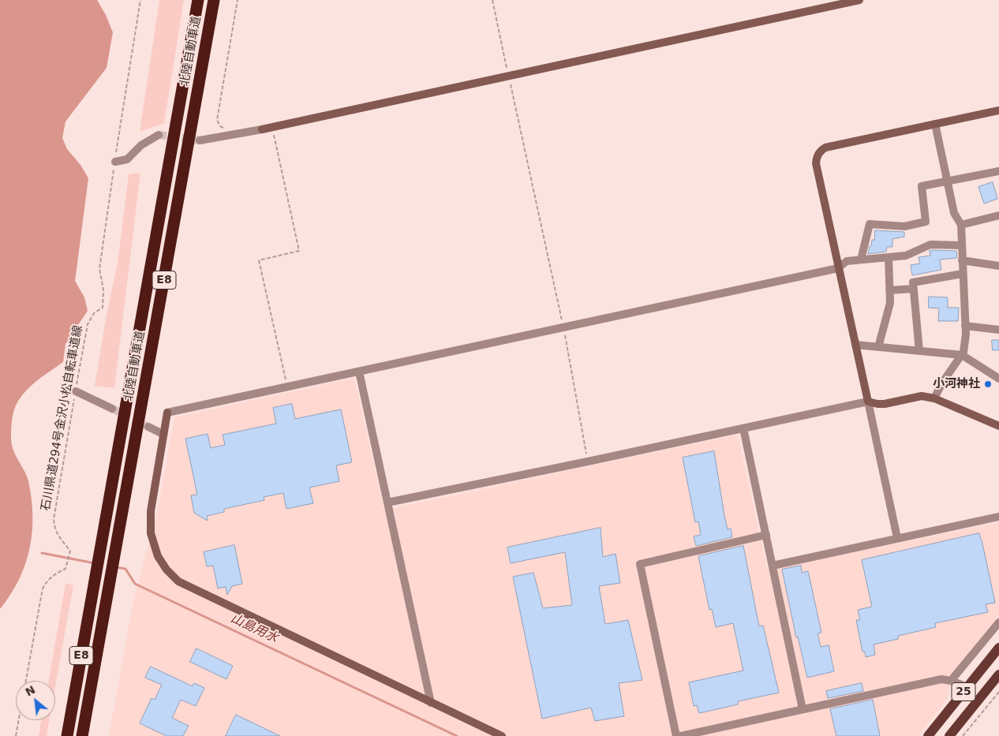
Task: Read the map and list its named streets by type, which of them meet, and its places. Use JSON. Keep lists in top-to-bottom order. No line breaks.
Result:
{"streets":{"highway":["北陸自動車道","E8"],"main road":["25"],"path":["石川県道294号金沢小松自転車道線"]},"water":["山島用水"],"places":["小河神社"],"north":"top left"}
